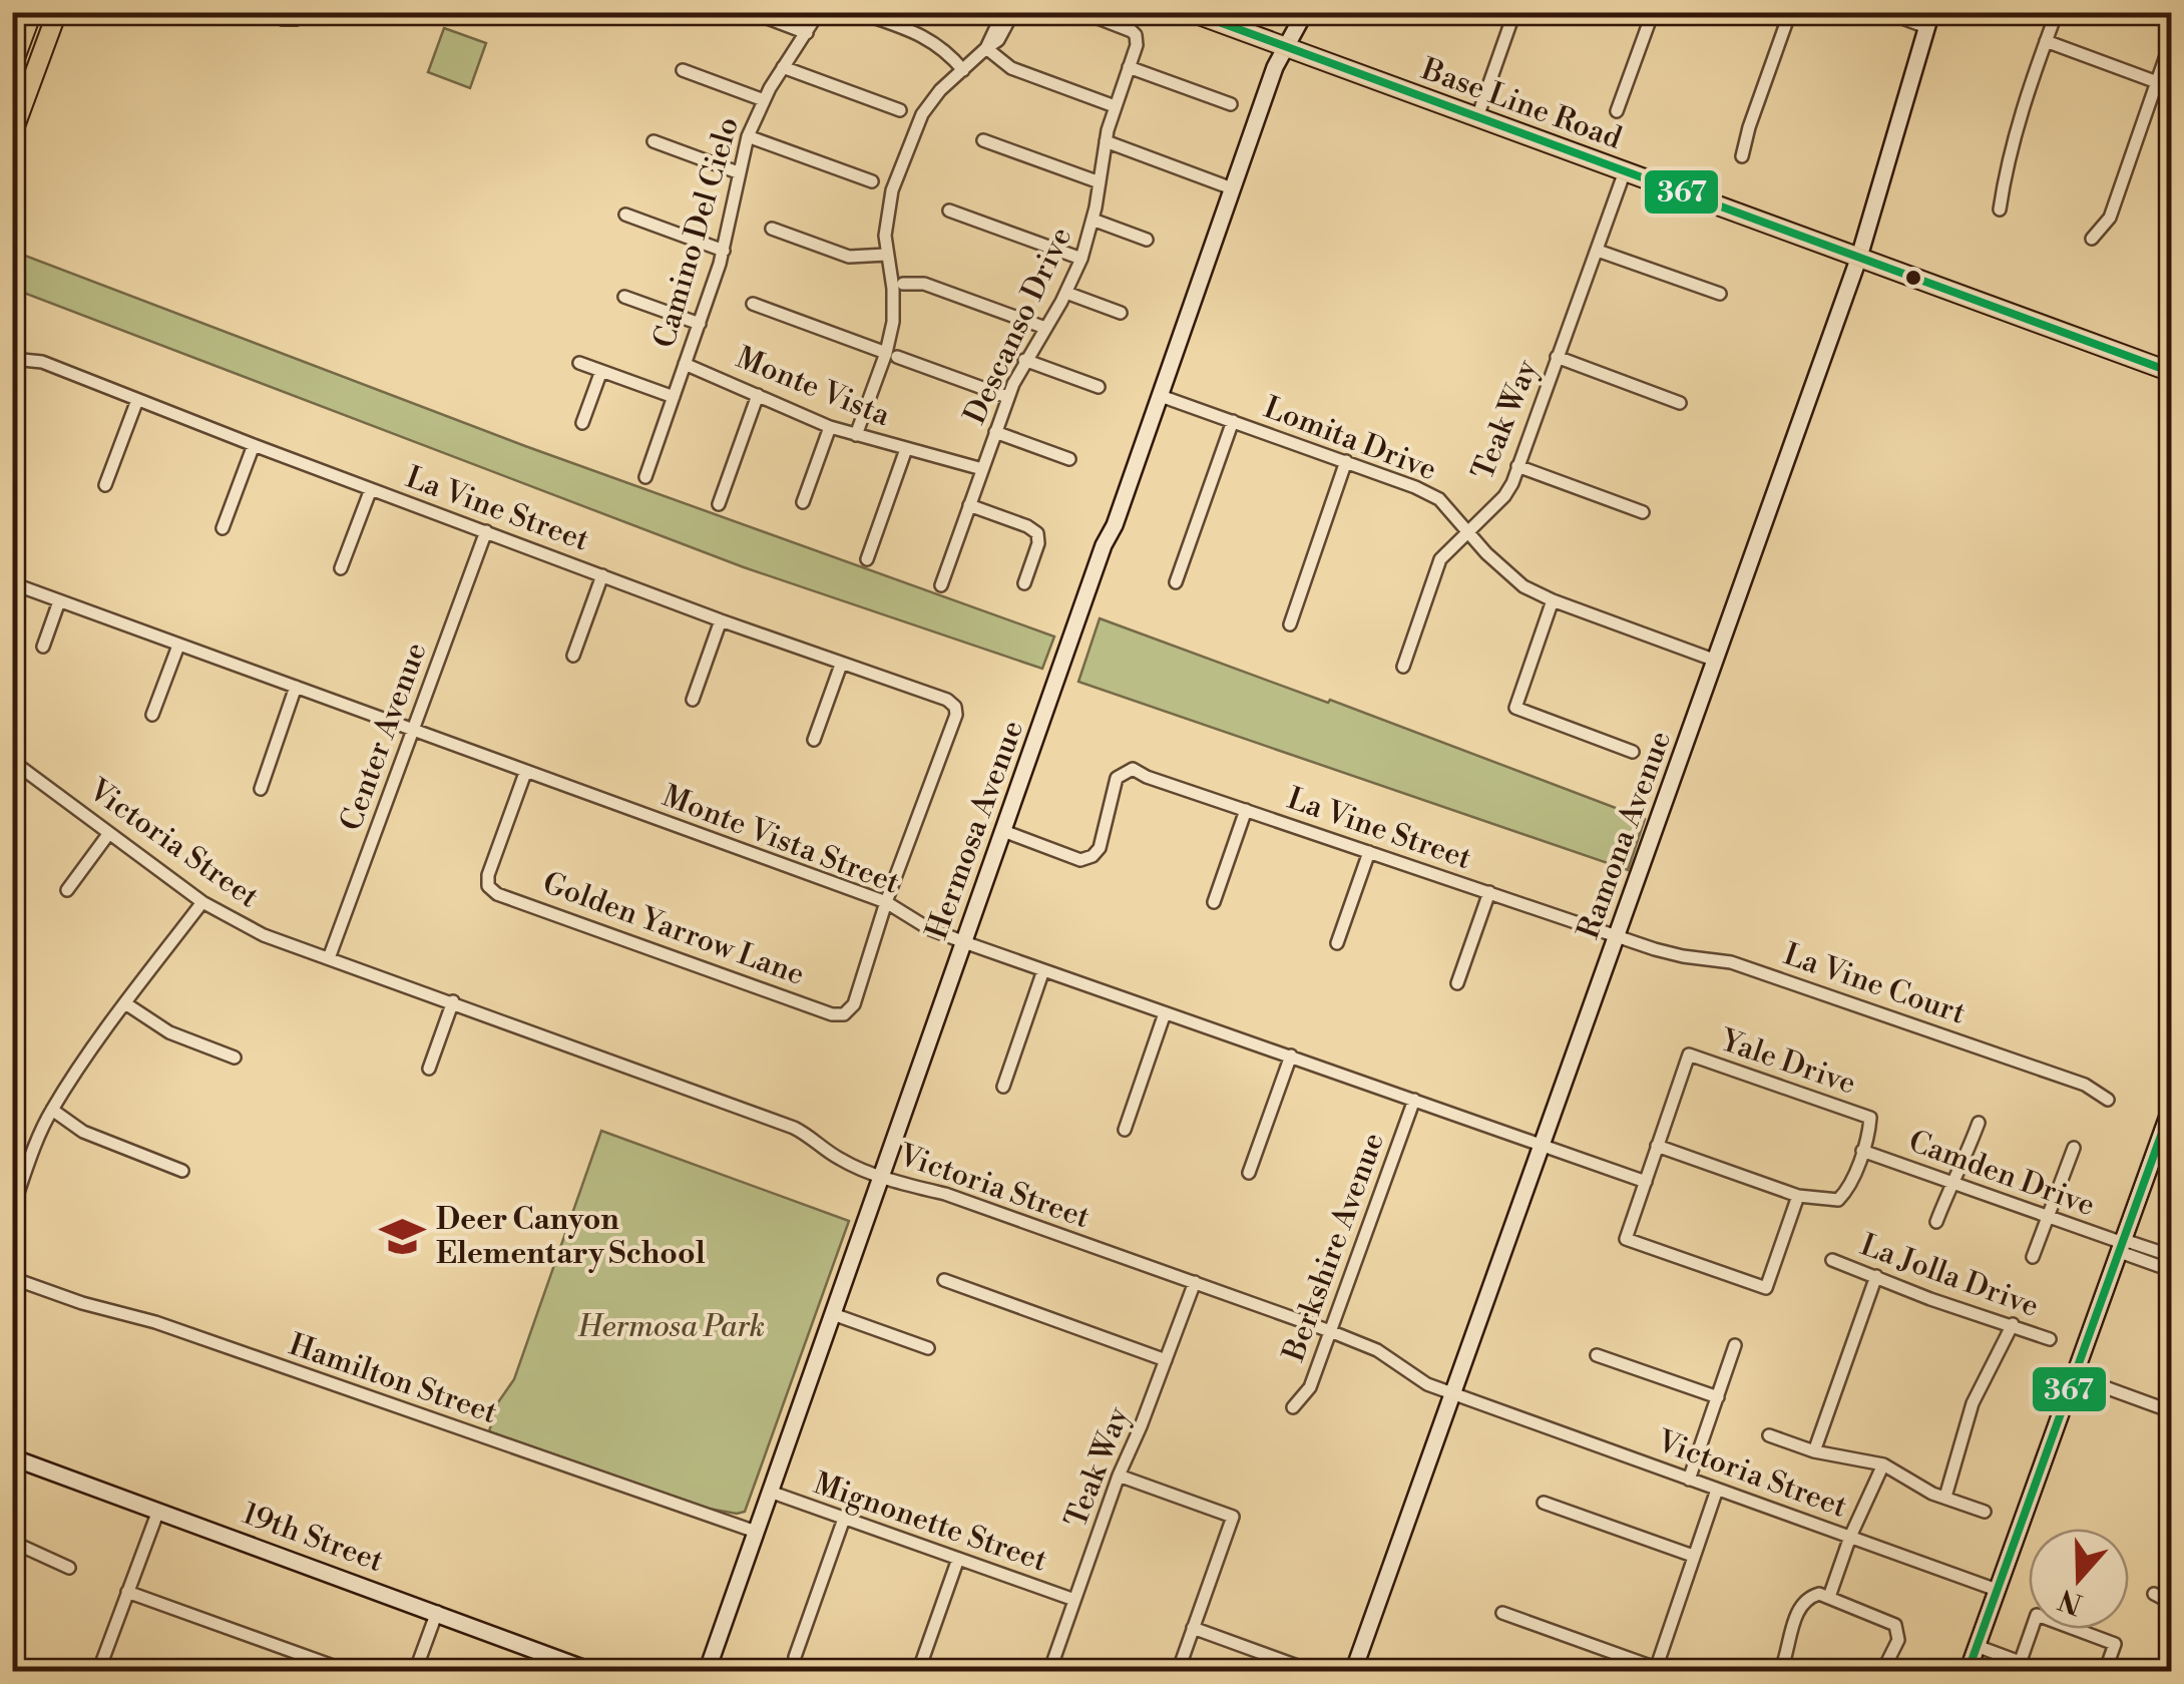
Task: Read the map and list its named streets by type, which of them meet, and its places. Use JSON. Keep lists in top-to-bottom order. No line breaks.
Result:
{"streets":{"main road":["Base Line Road"],"street":["Camino Del Cielo","Descanso Drive","Monte Vista","Teak Way","Lomita Drive","La Vine Street","Center Avenue","Hermosa Avenue","Ramona Avenue","Monte Vista Street","Victoria Street","Golden Yarrow Lane","La Vine Court","Yale Drive","Camden Drive","Berkshire Avenue","La Jolla Drive","Hamilton Street","Mignonette Street","19th Street"]},"crossings":[["Base Line Road","Teak Way"],["Base Line Road","Hermosa Avenue"],["Base Line Road","Ramona Avenue"],["Camino Del Cielo","Monte Vista"],["Descanso Drive","Monte Vista"],["Teak Way","Lomita Drive"],["Teak Way","Victoria Street"],["Teak Way","Mignonette Street"],["Lomita Drive","Hermosa Avenue"],["Lomita Drive","Ramona Avenue"],["La Vine Street","Center Avenue"],["La Vine Street","Hermosa Avenue"],["La Vine Street","Ramona Avenue"],["La Vine Street","Monte Vista Street"],["La Vine Street","Golden Yarrow Lane"],["La Vine Street","La Vine Court"],["Center Avenue","Monte Vista Street"],["Center Avenue","Victoria Street"],["Hermosa Avenue","Monte Vista Street"],["Hermosa Avenue","Victoria Street"],["Hermosa Avenue","Hamilton Street"],["Hermosa Avenue","Mignonette Street"],["Ramona Avenue","Monte Vista Street"],["Ramona Avenue","Victoria Street"],["Ramona Avenue","La Vine Court"],["Monte Vista Street","Golden Yarrow Lane"],["Monte Vista Street","Berkshire Avenue"],["Victoria Street","Berkshire Avenue"],["Yale Drive","Camden Drive"]],"parks":["Hermosa Park"],"places":{"school or university":["Deer Canyon Elementary School"]},"lines":["transit line 367"],"north":"bottom"}
